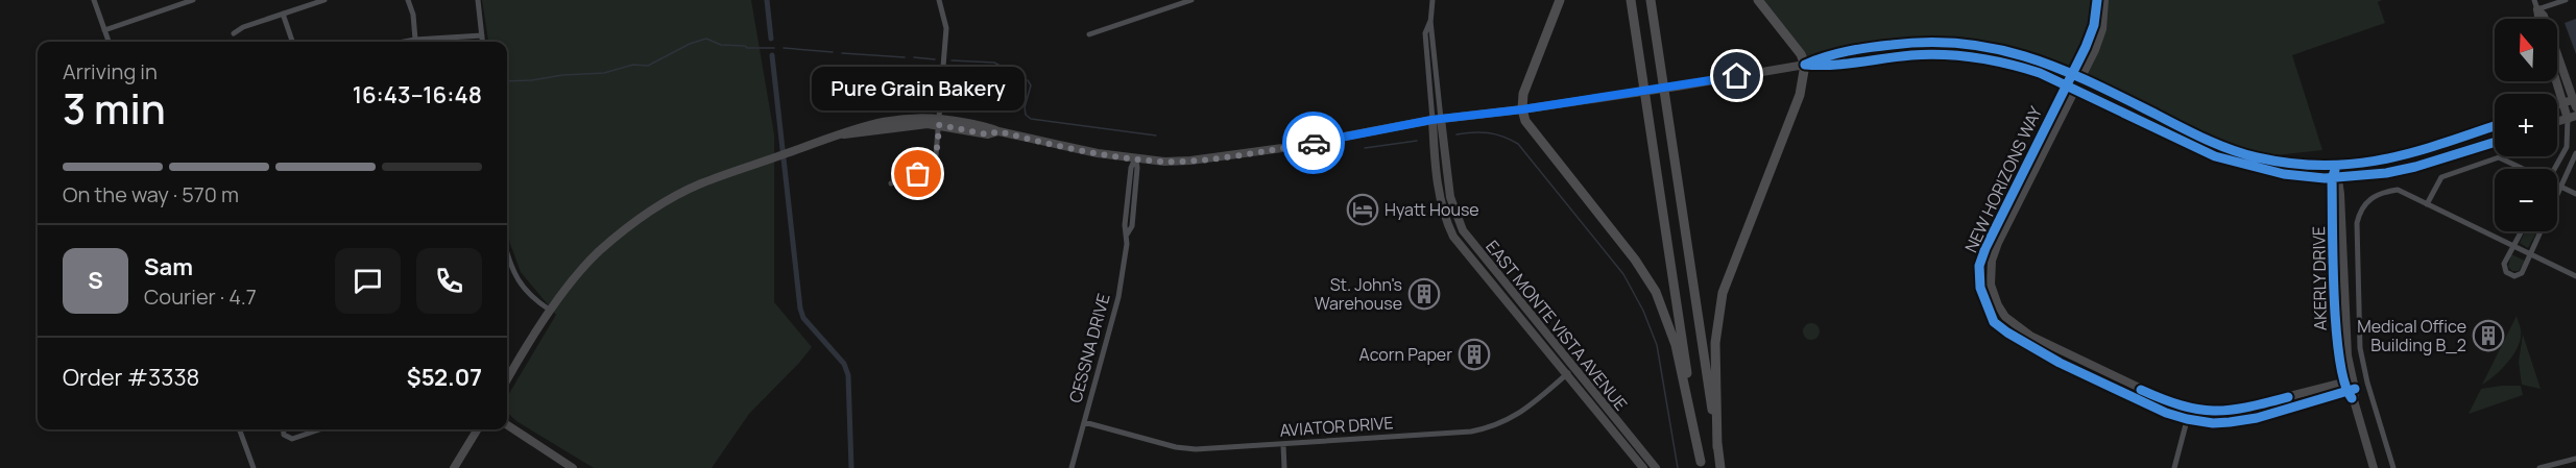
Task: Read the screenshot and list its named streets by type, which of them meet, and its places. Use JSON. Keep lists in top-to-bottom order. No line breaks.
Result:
{"streets":{"street":["NEW HORIZONS WAY","AKERLY DRIVE","EAST MONTE VISTA AVENUE","CESSNA DRIVE","AVIATOR DRIVE"]},"crossings":[["NEW HORIZONS WAY","AKERLY DRIVE"],["EAST MONTE VISTA AVENUE","AVIATOR DRIVE"],["CESSNA DRIVE","AVIATOR DRIVE"]],"places":{"other":["Pure Grain Bakery"],"hotel":["Hyatt House"],"building":["St. John's Warehouse","Medical Office Building B_2","Acorn Paper"]},"north":"top","page":{"map_buttons":["+","−"],"heading":["3 min","Arriving in","16:43–16:48"],"panel":["Sam","Courier · 4.7","Order #3338","$52.07"],"bubble":"Pure Grain Bakery","bar":"On the way · 570 m","round":"S"}}
